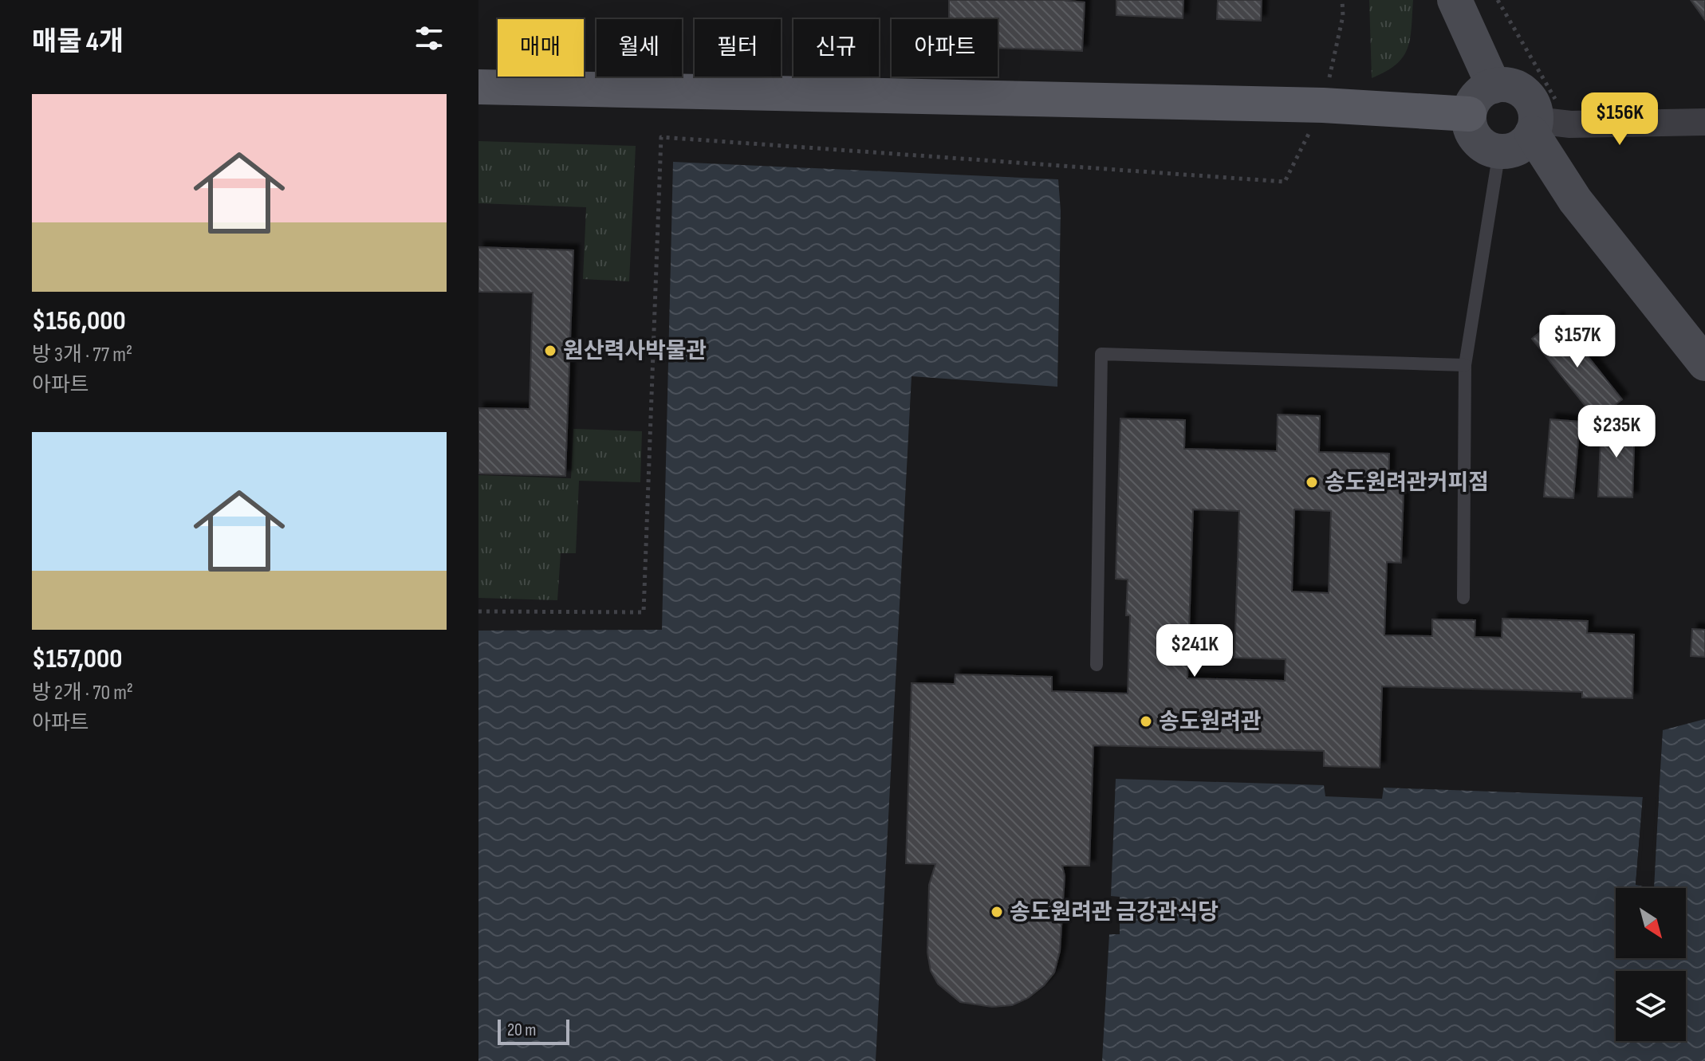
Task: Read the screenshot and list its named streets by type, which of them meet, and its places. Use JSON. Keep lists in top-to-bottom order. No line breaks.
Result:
{"places":["원산력사박물관","송도원려관커피점","송도원려관","송도원려관 금강관식당"],"scale_bar":"20 m","north":"bottom right","page":{"heading":"매물 4개","chip":["매매","월세","필터","신규","아파트"],"list":[{"name":"$156,000","note":"방 3개 · 77 m² · 아파트"},{"name":"$157,000","note":"방 2개 · 70 m² · 아파트"}],"price":["$156K","$157K","$235K","$241K"],"scale":"20 m"}}
